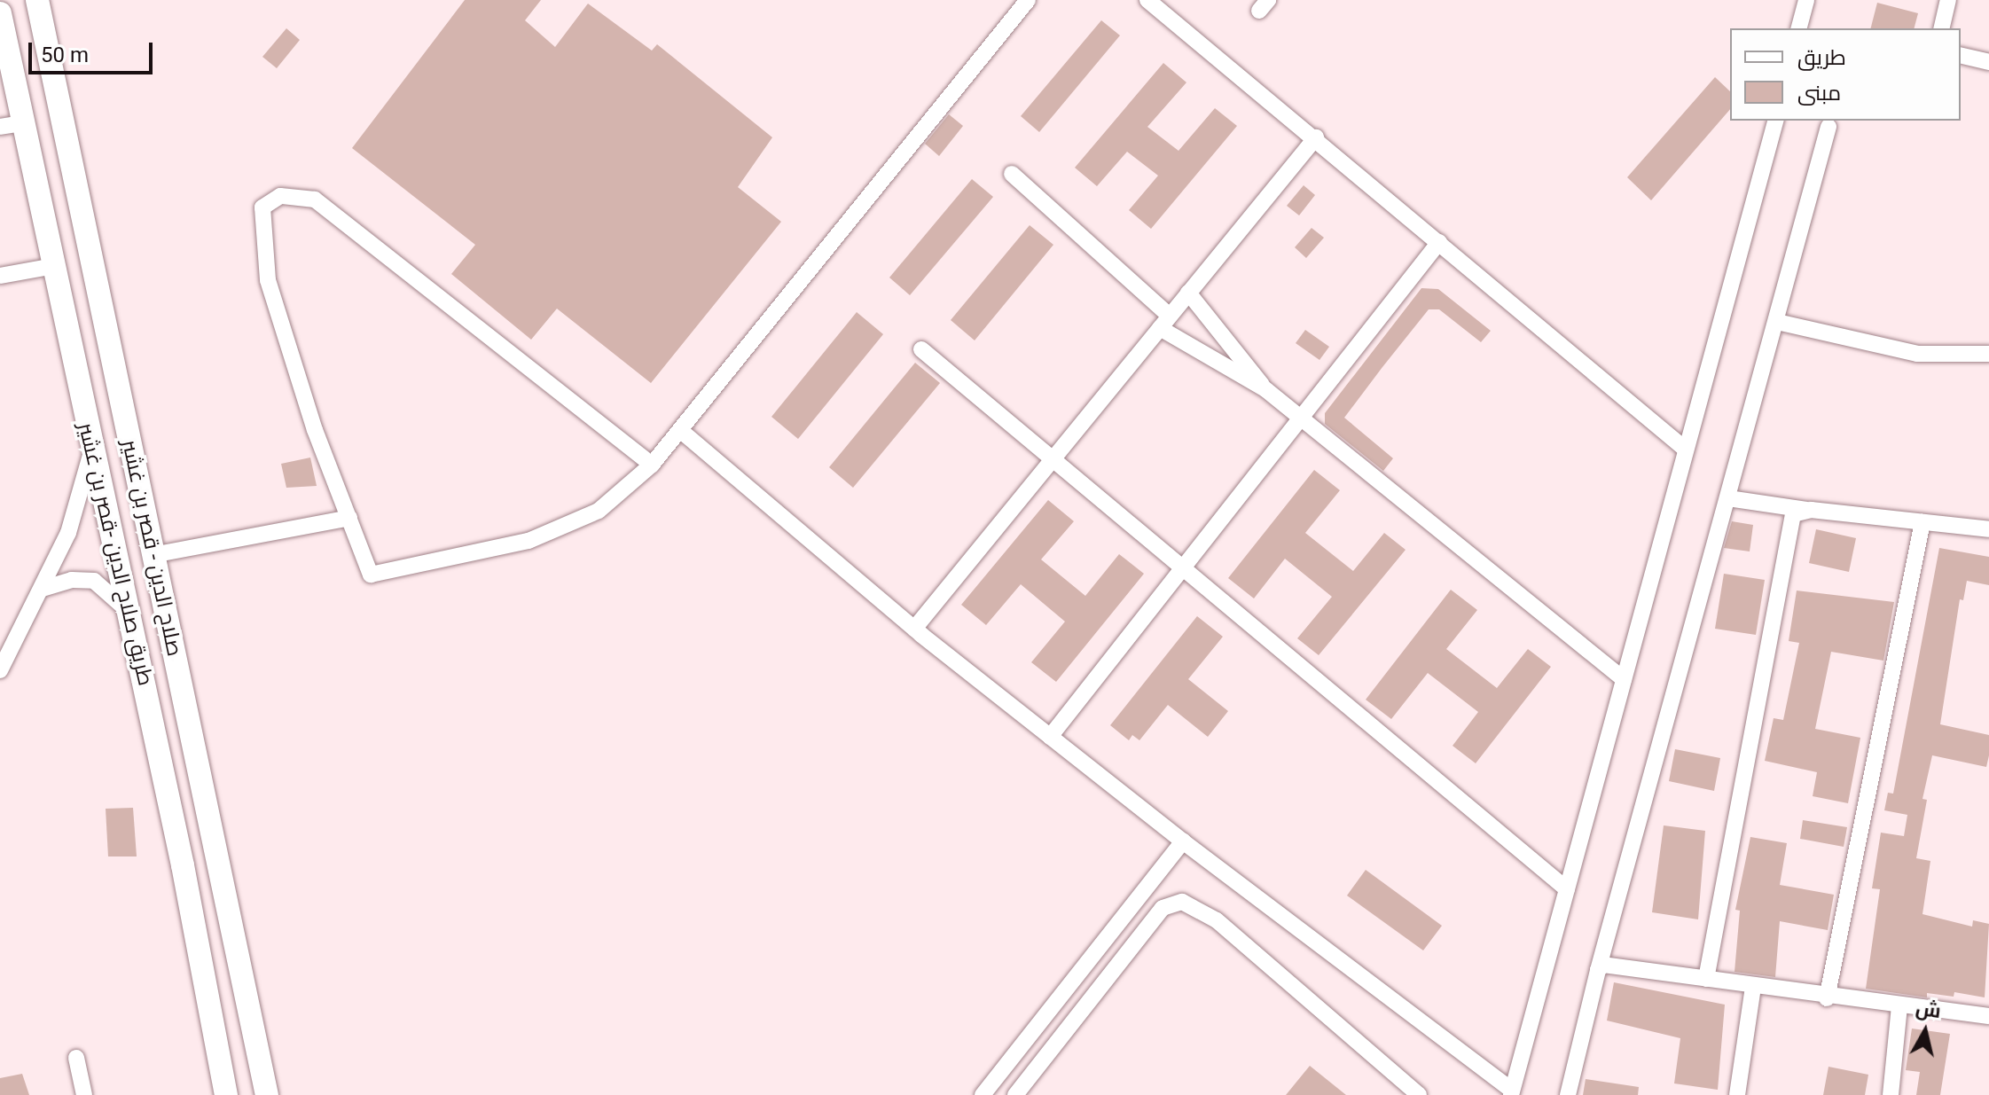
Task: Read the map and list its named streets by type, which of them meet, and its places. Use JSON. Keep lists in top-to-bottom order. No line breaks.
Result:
{"streets":{"highway":["صلاح الدين - قصر بن غشير","طريق صلاح الدين -قصر بن غشير"]},"legend":["طريق","مبنى"],"scale_bar":"50 m","north":"top"}
